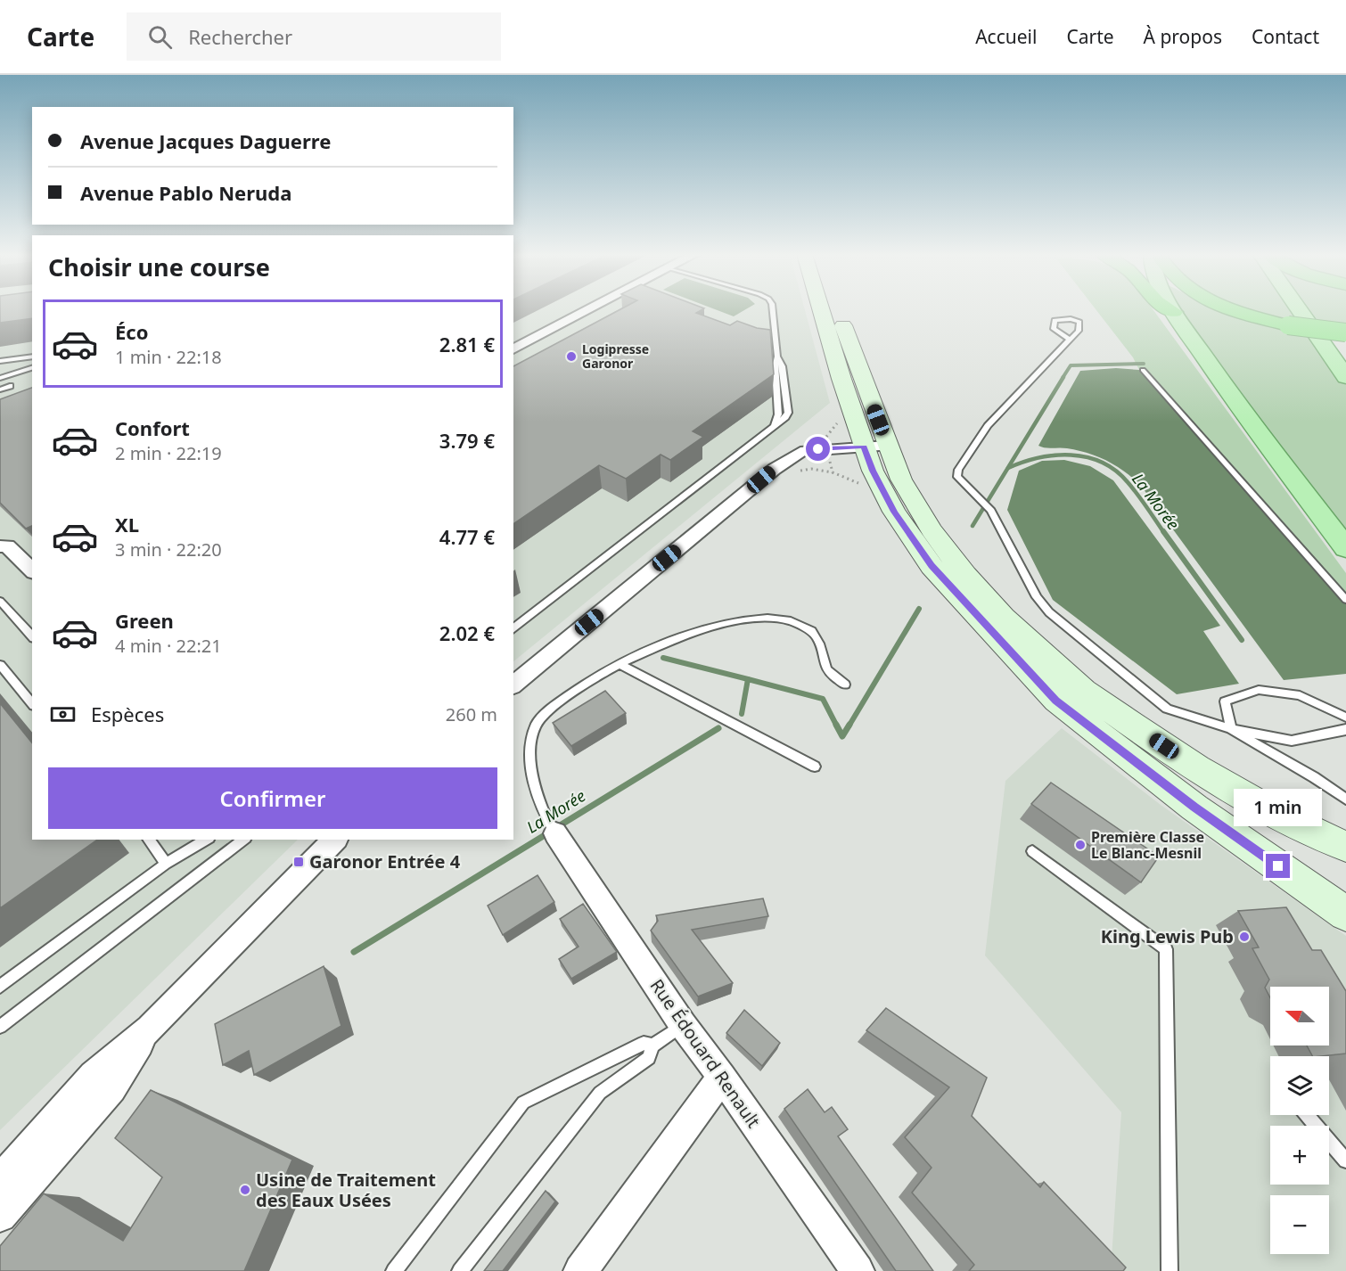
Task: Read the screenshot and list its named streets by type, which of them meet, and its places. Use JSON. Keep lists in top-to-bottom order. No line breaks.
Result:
{"streets":{"street":["Rue Édouard Renault"]},"water":["La Morée"],"places":{"other":["Logipresse Garonor","Première Classe Le Blanc-Mesnil","King Lewis Pub","Usine de Traitement des Eaux Usées"],"transit":["Garonor Entrée 4"]},"north":"left","page":{"header":"Carte","search":"Rechercher","nav":["Accueil","Carte","À propos","Contact"],"banner":["Avenue Jacques Daguerre","Avenue Pablo Neruda"],"heading":"Choisir une course","list":[{"name":"Éco","note":"1 min · 22:18","value":"2.81 €"},{"name":"Confort","note":"2 min · 22:19","value":"3.79 €"},{"name":"XL","note":"3 min · 22:20","value":"4.77 €"},{"name":"Green","note":"4 min · 22:21","value":"2.02 €"}],"pay":["Espèces","260 m"],"buttons":"Confirmer","bubble":"1 min","map_buttons":["+","−"]}}
